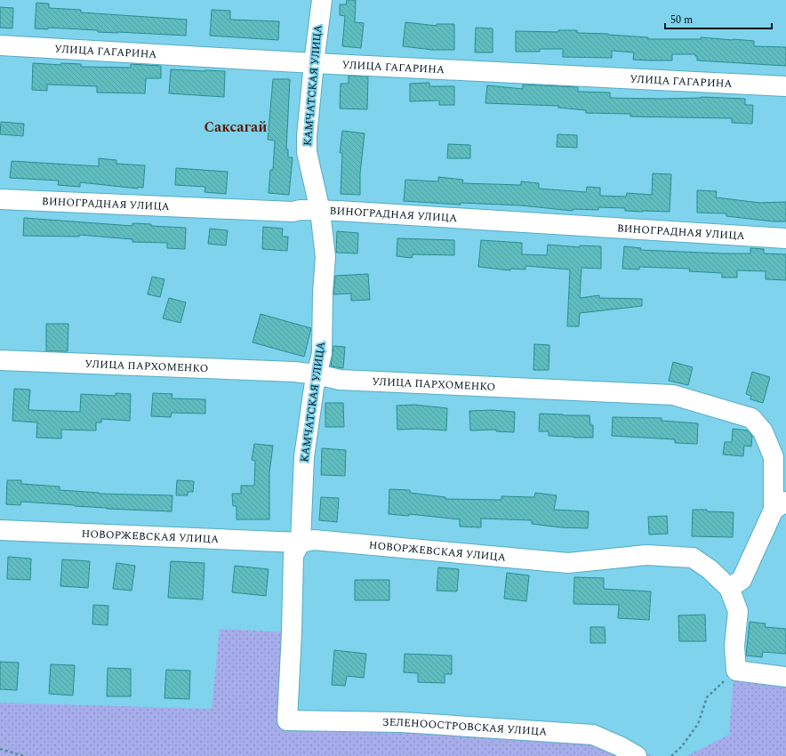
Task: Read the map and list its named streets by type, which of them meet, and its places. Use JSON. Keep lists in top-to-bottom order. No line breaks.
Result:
{"streets":{"street":["УЛИЦА ГАГАРИНА","КАМЧАТСКАЯ УЛИЦА","ВИНОГРАДНАЯ УЛИЦА","УЛИЦА ПАРХОМЕНКО","НОВОРЖЕВСКАЯ УЛИЦА","ЗЕЛЕНООСТРОВСКАЯ УЛИЦА"]},"crossings":[["УЛИЦА ГАГАРИНА","КАМЧАТСКАЯ УЛИЦА"],["КАМЧАТСКАЯ УЛИЦА","ВИНОГРАДНАЯ УЛИЦА"],["КАМЧАТСКАЯ УЛИЦА","УЛИЦА ПАРХОМЕНКО"],["КАМЧАТСКАЯ УЛИЦА","НОВОРЖЕВСКАЯ УЛИЦА"],["КАМЧАТСКАЯ УЛИЦА","ЗЕЛЕНООСТРОВСКАЯ УЛИЦА"]],"districts":["Саксагай"],"scale_bar":"50 m"}
